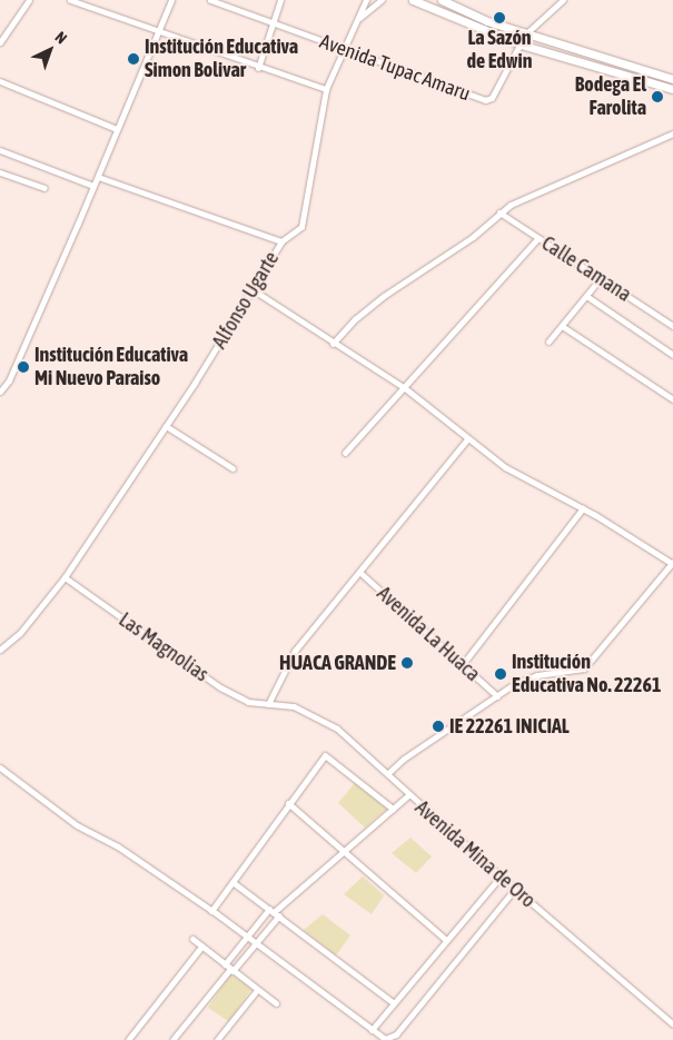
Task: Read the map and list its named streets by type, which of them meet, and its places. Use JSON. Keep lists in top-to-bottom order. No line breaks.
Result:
{"streets":{"street":["Avenida Tupac Amaru","Calle Camana","Alfonso Ugarte","Avenida La Huaca","Las Magnolias","Avenida Mina de Oro"]},"crossings":[["Avenida Tupac Amaru","Alfonso Ugarte"],["Alfonso Ugarte","Las Magnolias"],["Las Magnolias","Avenida Mina de Oro"]],"places":["La Sazón de Edwin","Institución Educativa Simon Bolivar","Bodega El Farolita","Institución Educativa Mi Nuevo Paraiso","HUACA GRANDE","Institución Educativa No. 22261","IE 22261 INICIAL"],"north":"top right"}
